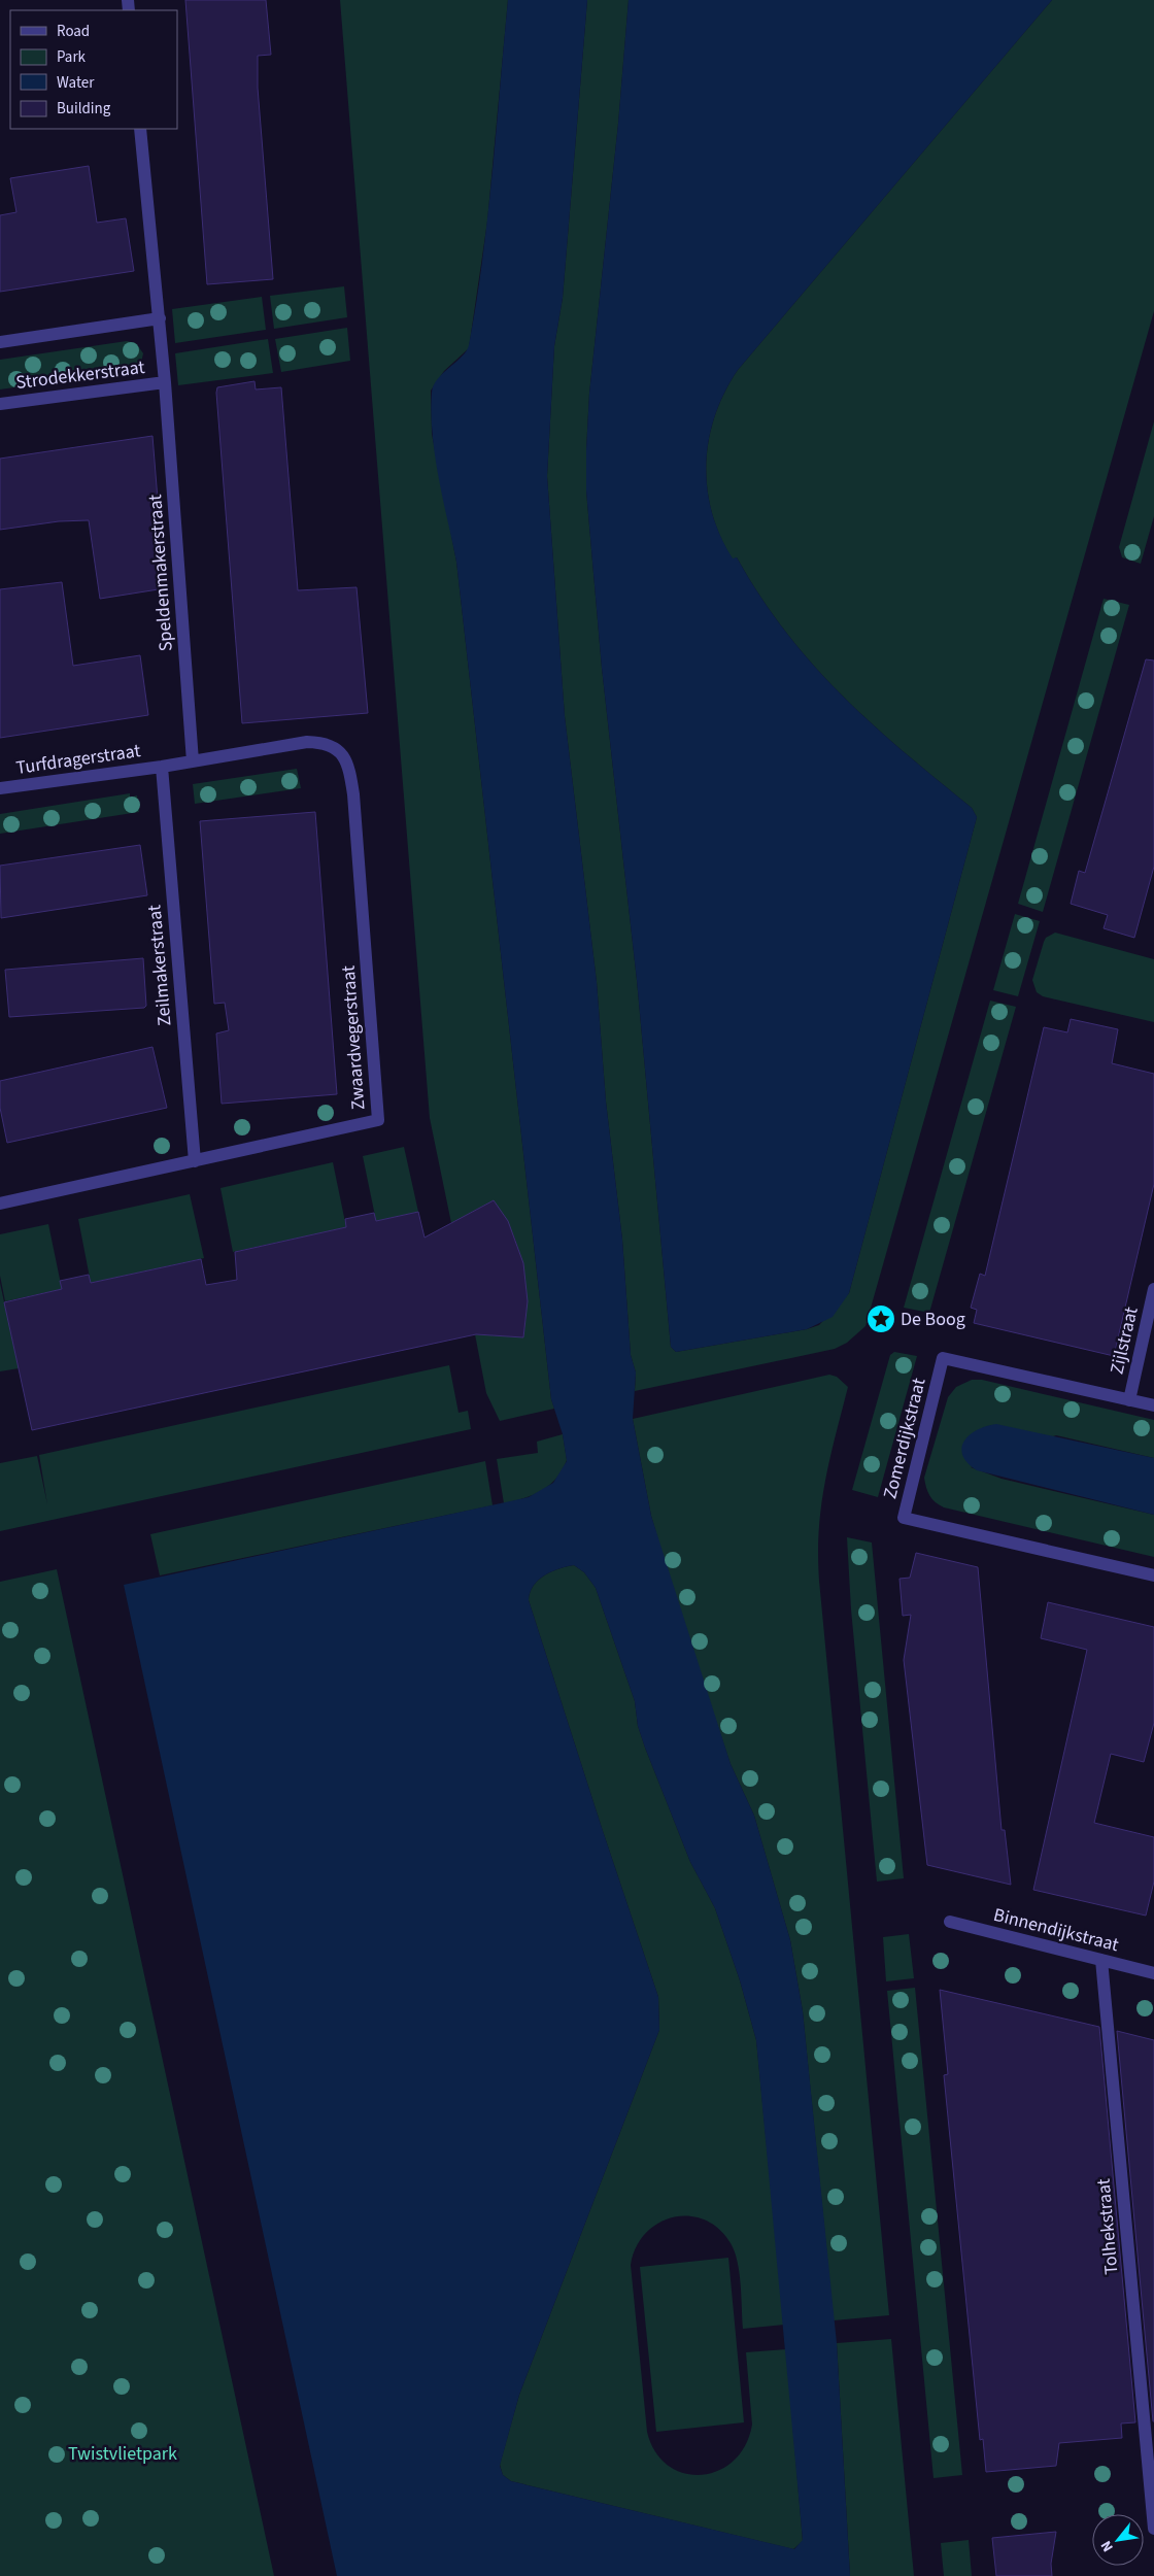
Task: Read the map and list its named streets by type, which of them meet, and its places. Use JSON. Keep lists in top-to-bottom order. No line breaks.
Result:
{"streets":{"street":["Strodekkerstraat","Speldenmakerstraat","Turfdragerstraat","Zeilmakerstraat","Zwaardvegerstraat","Zijlstraat","Zomerdijkstraat","Binnendijkstraat","Tolhekstraat"]},"crossings":[["Strodekkerstraat","Speldenmakerstraat"],["Speldenmakerstraat","Zwaardvegerstraat"],["Turfdragerstraat","Zeilmakerstraat"],["Turfdragerstraat","Zwaardvegerstraat"],["Zeilmakerstraat","Zwaardvegerstraat"],["Zijlstraat","Zomerdijkstraat"],["Binnendijkstraat","Tolhekstraat"]],"parks":["Twistvlietpark"],"places":{"place":["De Boog"]},"legend":["Road","Park","Water","Building"],"north":"bottom left"}
